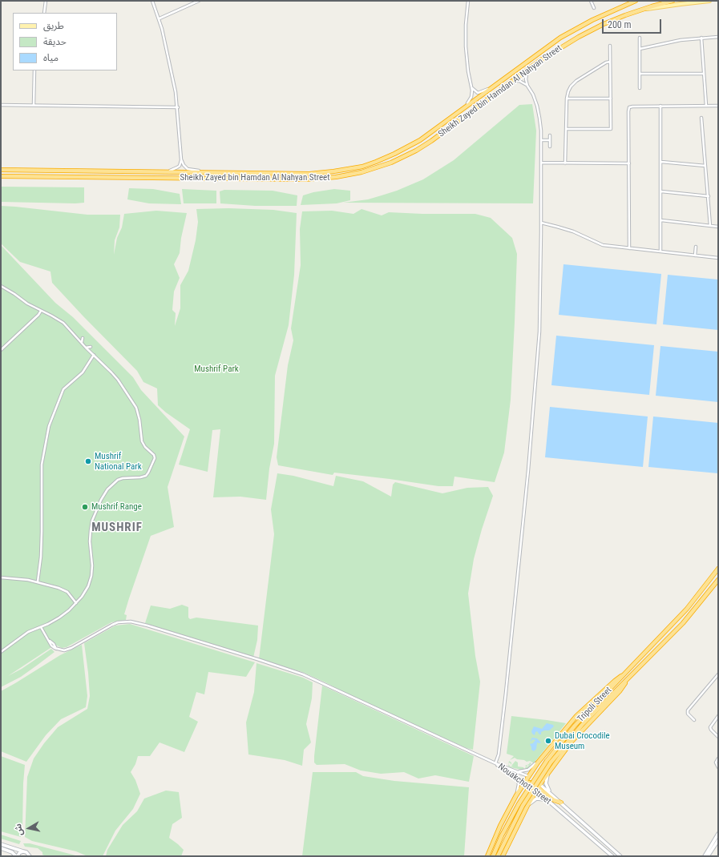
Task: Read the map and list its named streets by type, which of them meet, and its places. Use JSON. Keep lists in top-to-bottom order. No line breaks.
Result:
{"streets":{"highway":["Sheikh Zayed bin Hamdan Al Nahyan Street","Tripoli Street"],"street":["Nouakchott Street"]},"districts":["MUSHRIF"],"parks":["Mushrif Park"],"places":["Mushrif National Park","Mushrif Range","Dubai Crocodile Museum"],"legend":["طريق","حديقة","مياه"],"scale_bar":"200 m","north":"left"}
